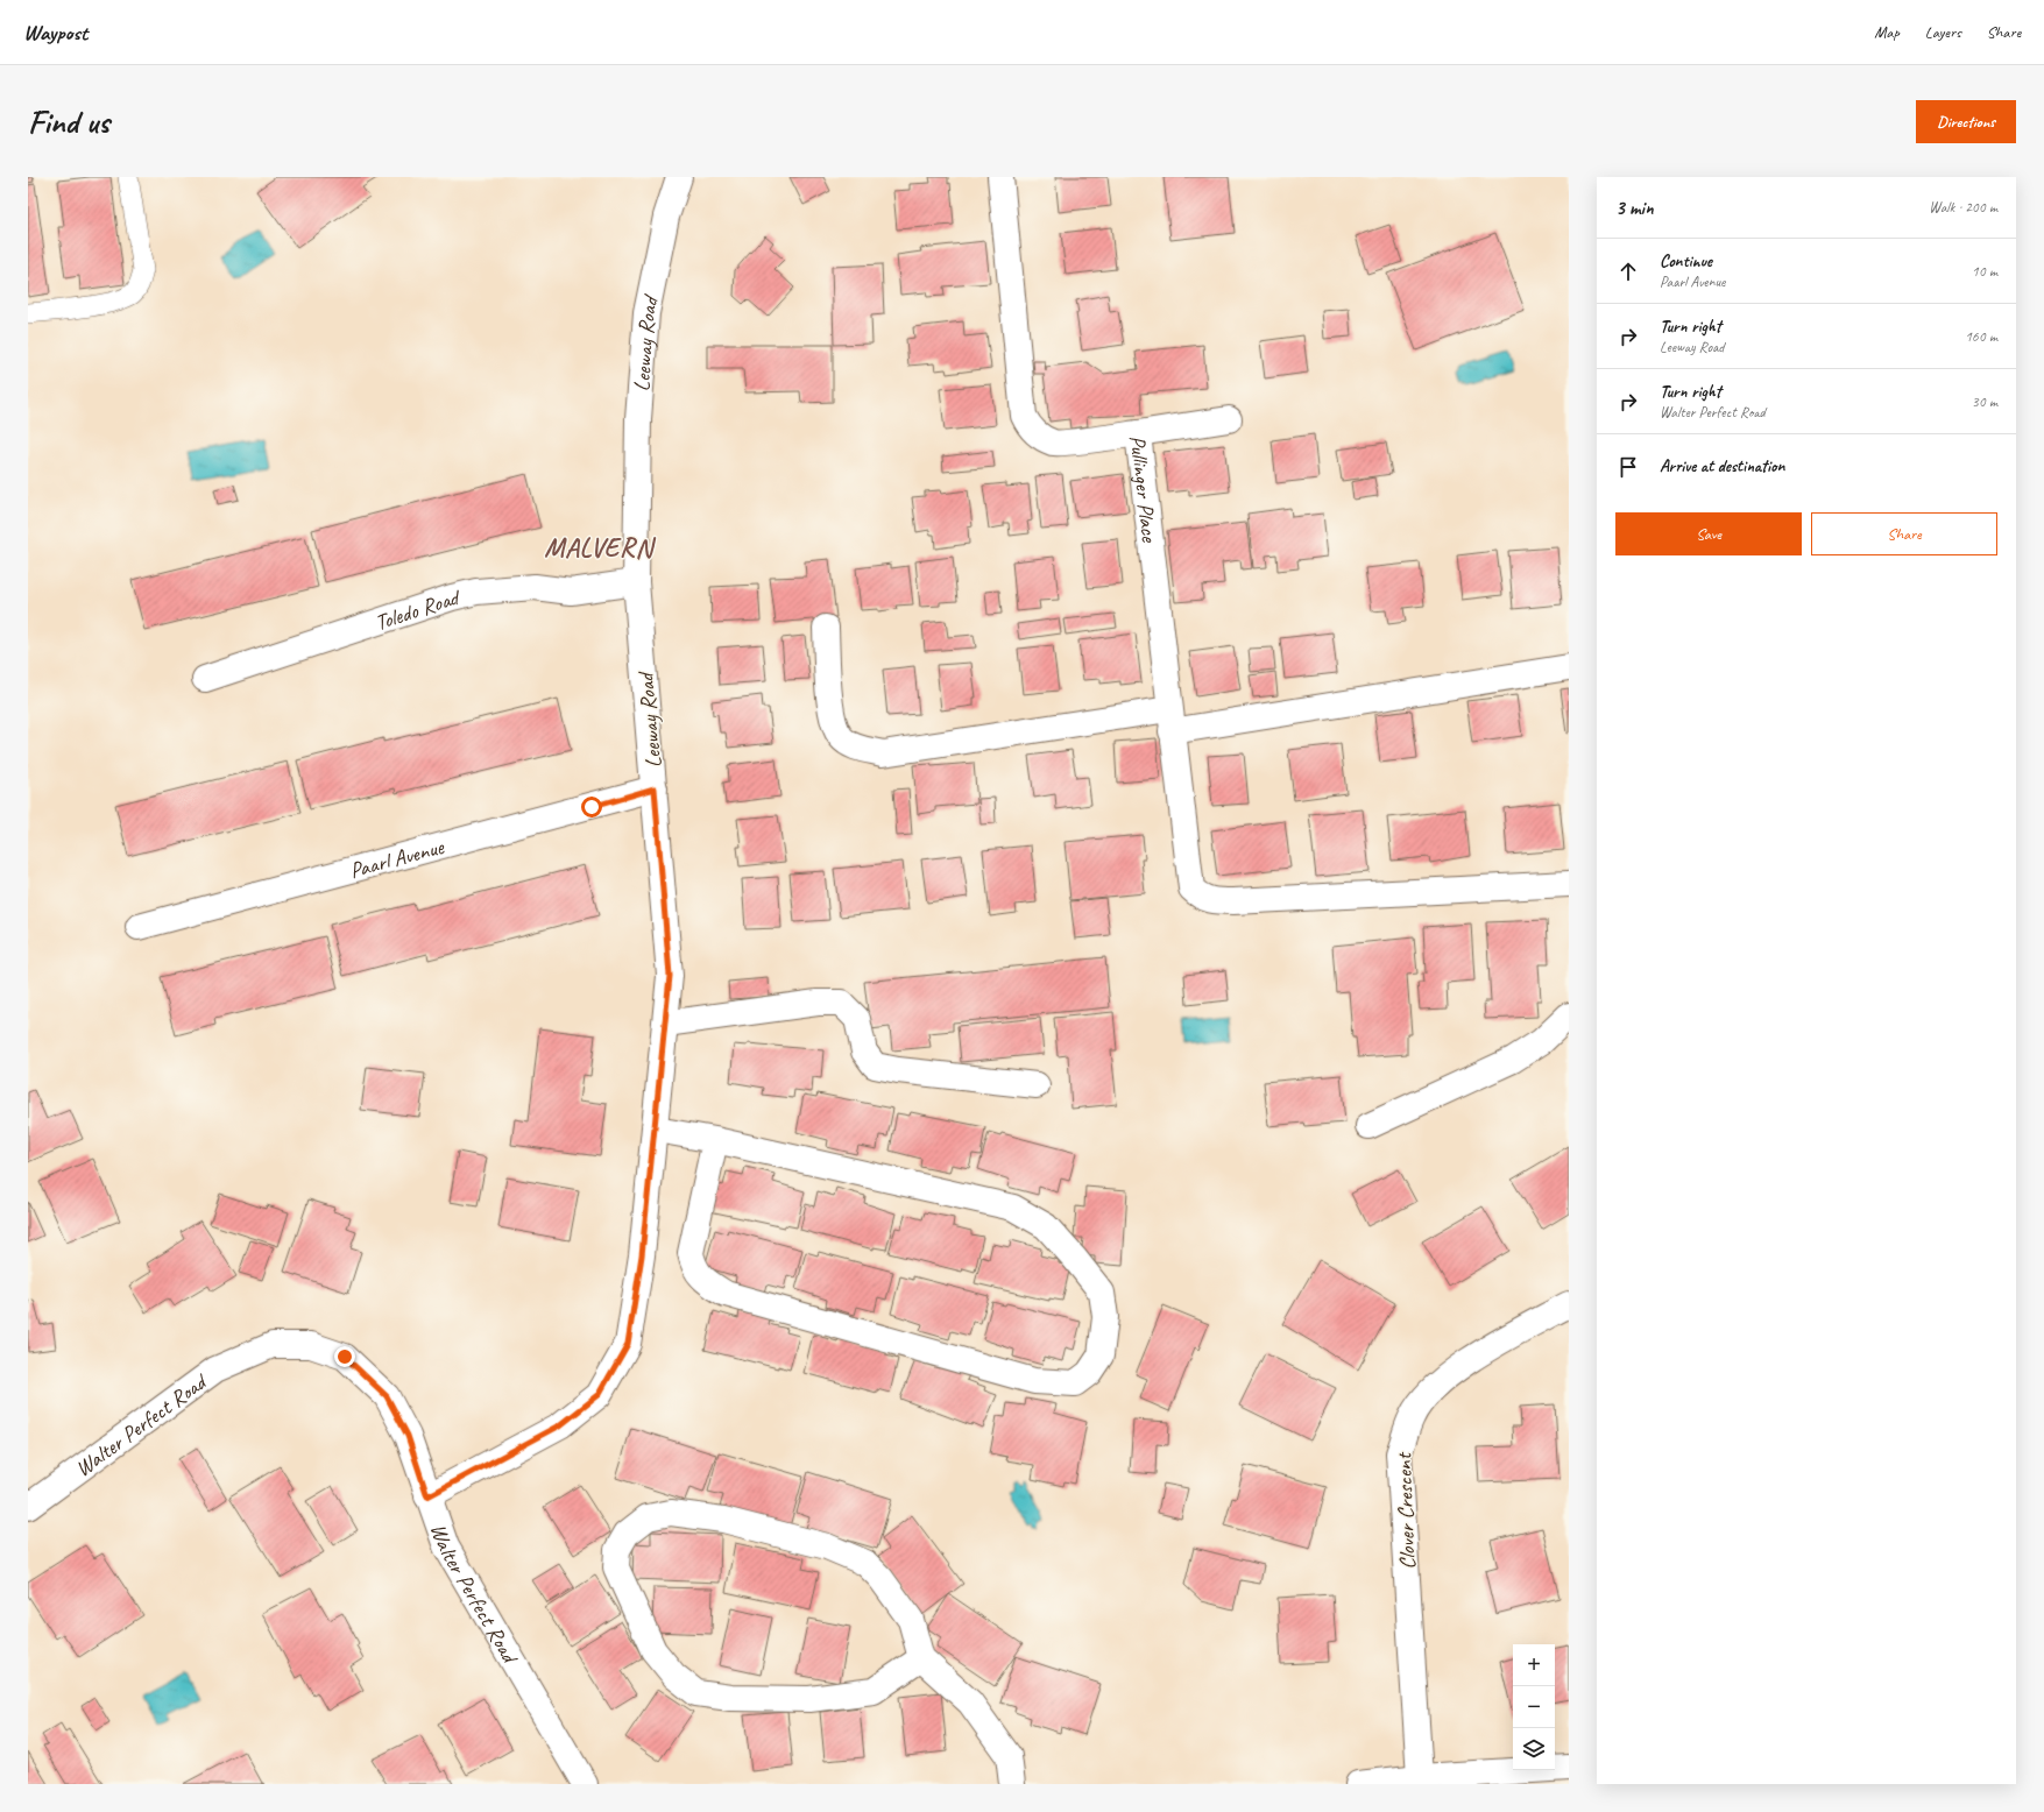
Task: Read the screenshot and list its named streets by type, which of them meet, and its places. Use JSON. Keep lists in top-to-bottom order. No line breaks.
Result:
{"streets":{"street":["Leeway Road","Pullinger Place","Toledo Road","Paarl Avenue","Walter Perfect Road","Clover Crescent"]},"crossings":[["Leeway Road","Toledo Road"],["Leeway Road","Paarl Avenue"],["Leeway Road","Walter Perfect Road"]],"districts":["MALVERN"],"page":{"header":"Waypost","nav":["Map","Layers","Share"],"buttons":["Directions",["Save","Share"]],"title":"Find us","heading":["3 min","Walk · 200 m"],"list":[["Continue","Paarl Avenue","10 m"],["Turn right","Leeway Road","160 m"],["Turn right","Walter Perfect Road","30 m"],"Arrive at destination"],"map_buttons":["+","−"]}}
